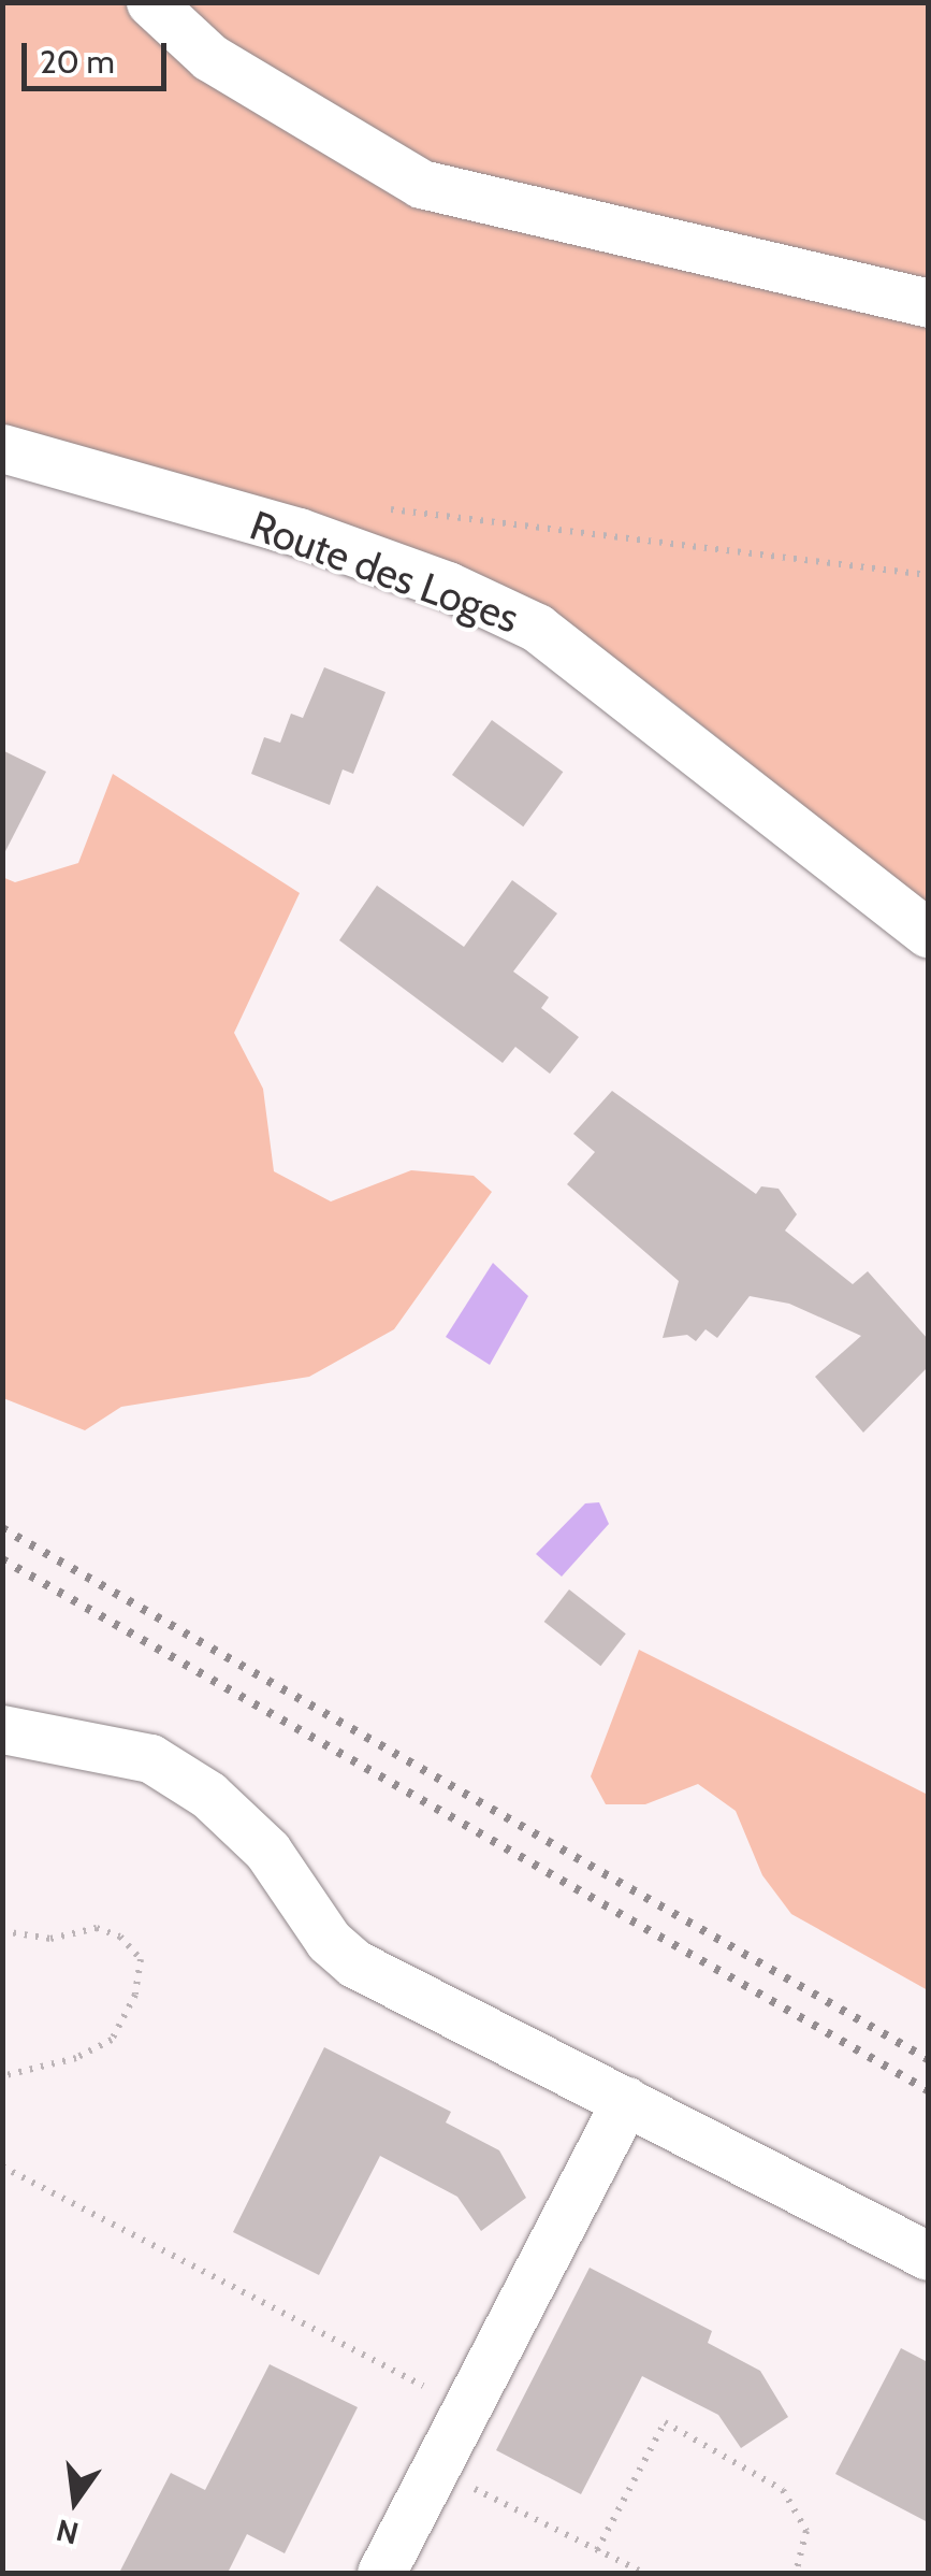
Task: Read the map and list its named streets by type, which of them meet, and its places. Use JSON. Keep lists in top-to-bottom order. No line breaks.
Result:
{"streets":{"street":["Route des Loges"]},"scale_bar":"20 m","north":"bottom"}
